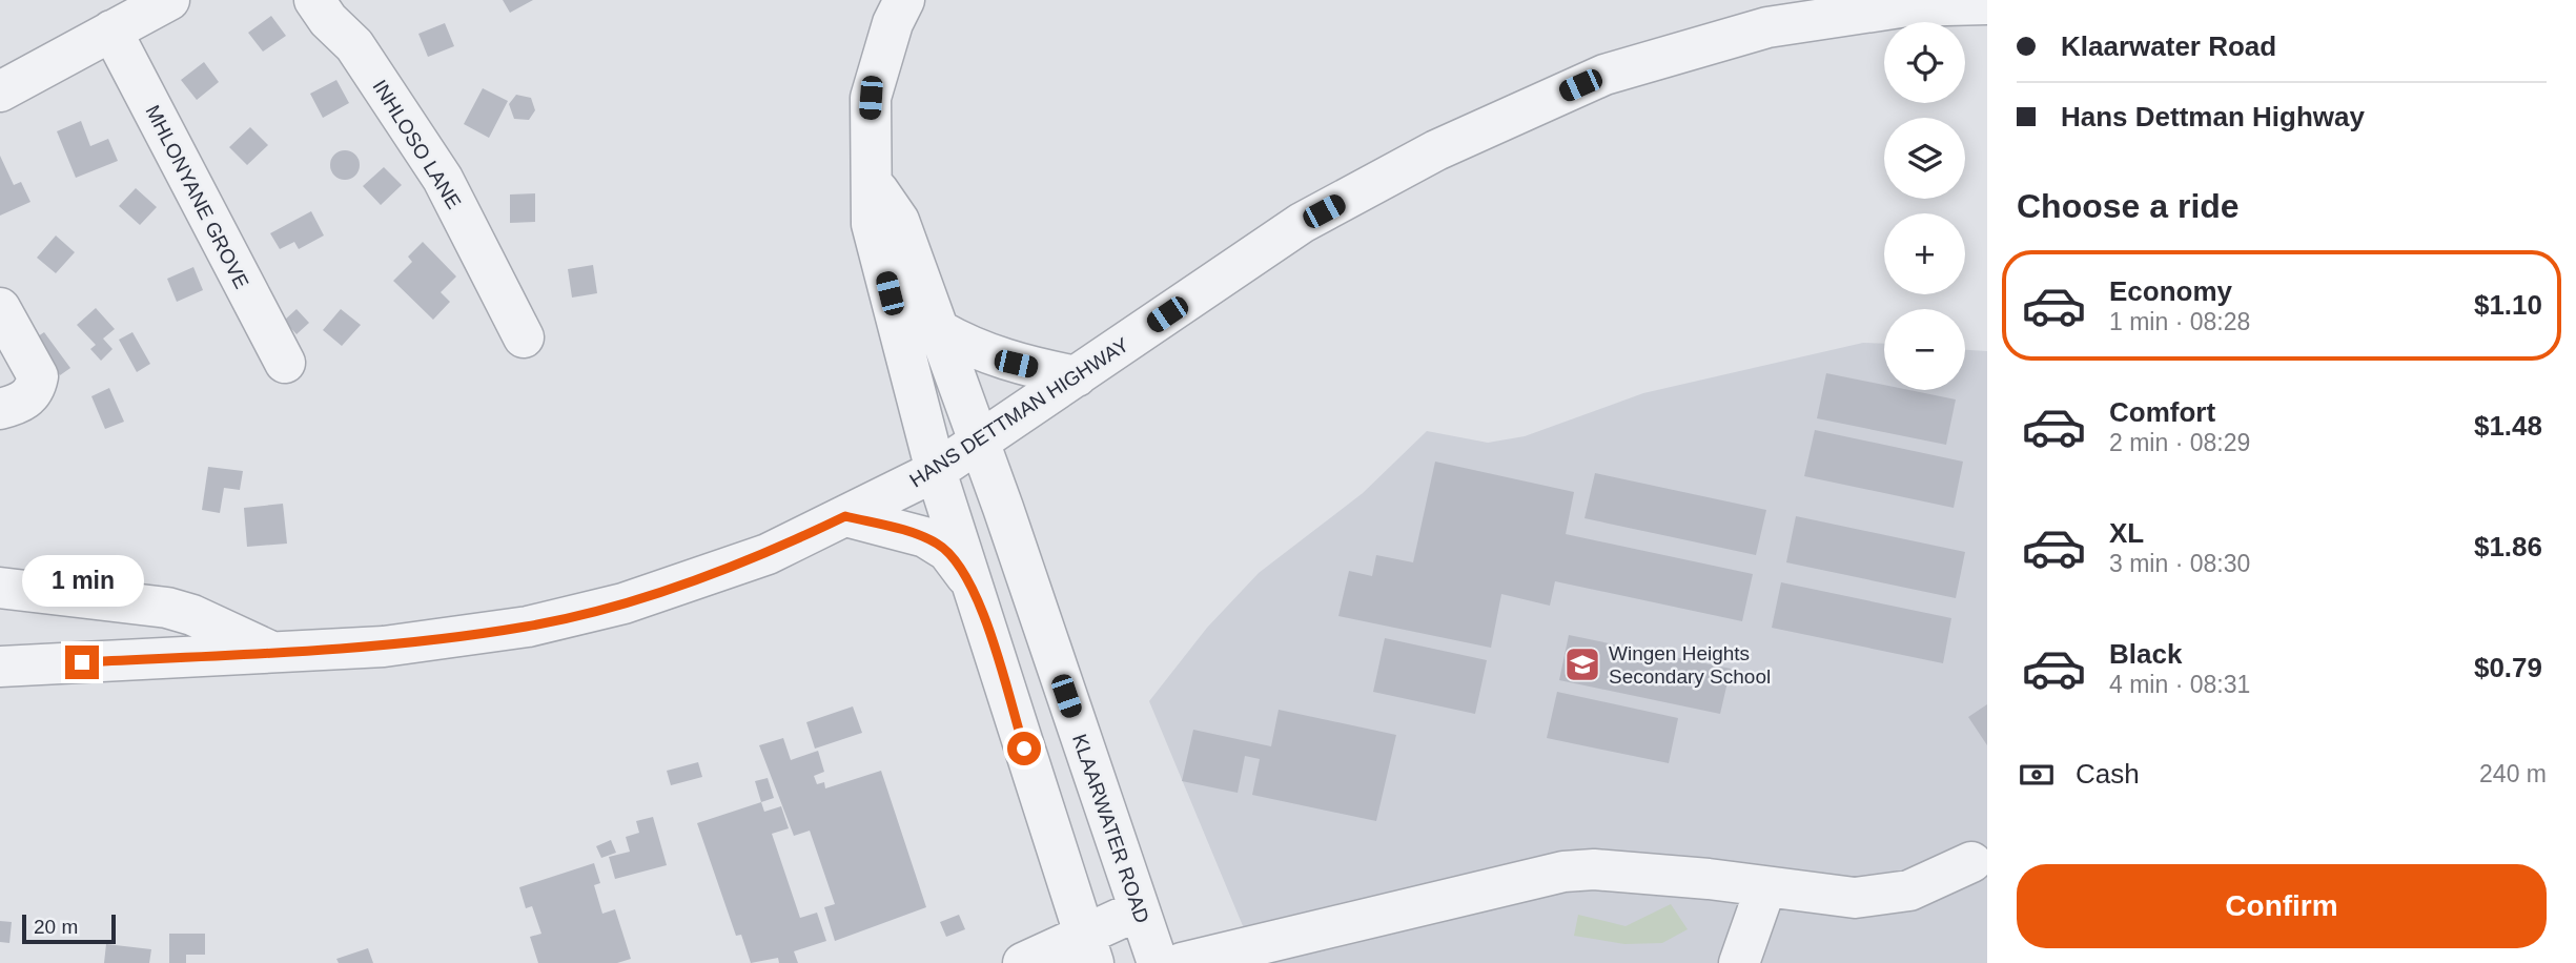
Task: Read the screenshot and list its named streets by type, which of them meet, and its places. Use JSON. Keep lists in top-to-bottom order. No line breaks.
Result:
{"streets":{"street":["INHLOSO LANE","MHLONYANE GROVE","HANS DETTMAN HIGHWAY","KLAARWATER ROAD"]},"crossings":[["HANS DETTMAN HIGHWAY","KLAARWATER ROAD"]],"places":{"school or university":["Wingen Heights Secondary School"]},"scale_bar":"20 m","page":{"banner":["Klaarwater Road","Hans Dettman Highway"],"map_buttons":["+","−"],"heading":"Choose a ride","list":[{"name":"Economy","note":"1 min · 08:28","value":"$1.10"},{"name":"Comfort","note":"2 min · 08:29","value":"$1.48"},{"name":"XL","note":"3 min · 08:30","value":"$1.86"},{"name":"Black","note":"4 min · 08:31","value":"$0.79"}],"bubble":"1 min","pay":["Cash","240 m"],"buttons":"Confirm","scale":"20 m"}}
